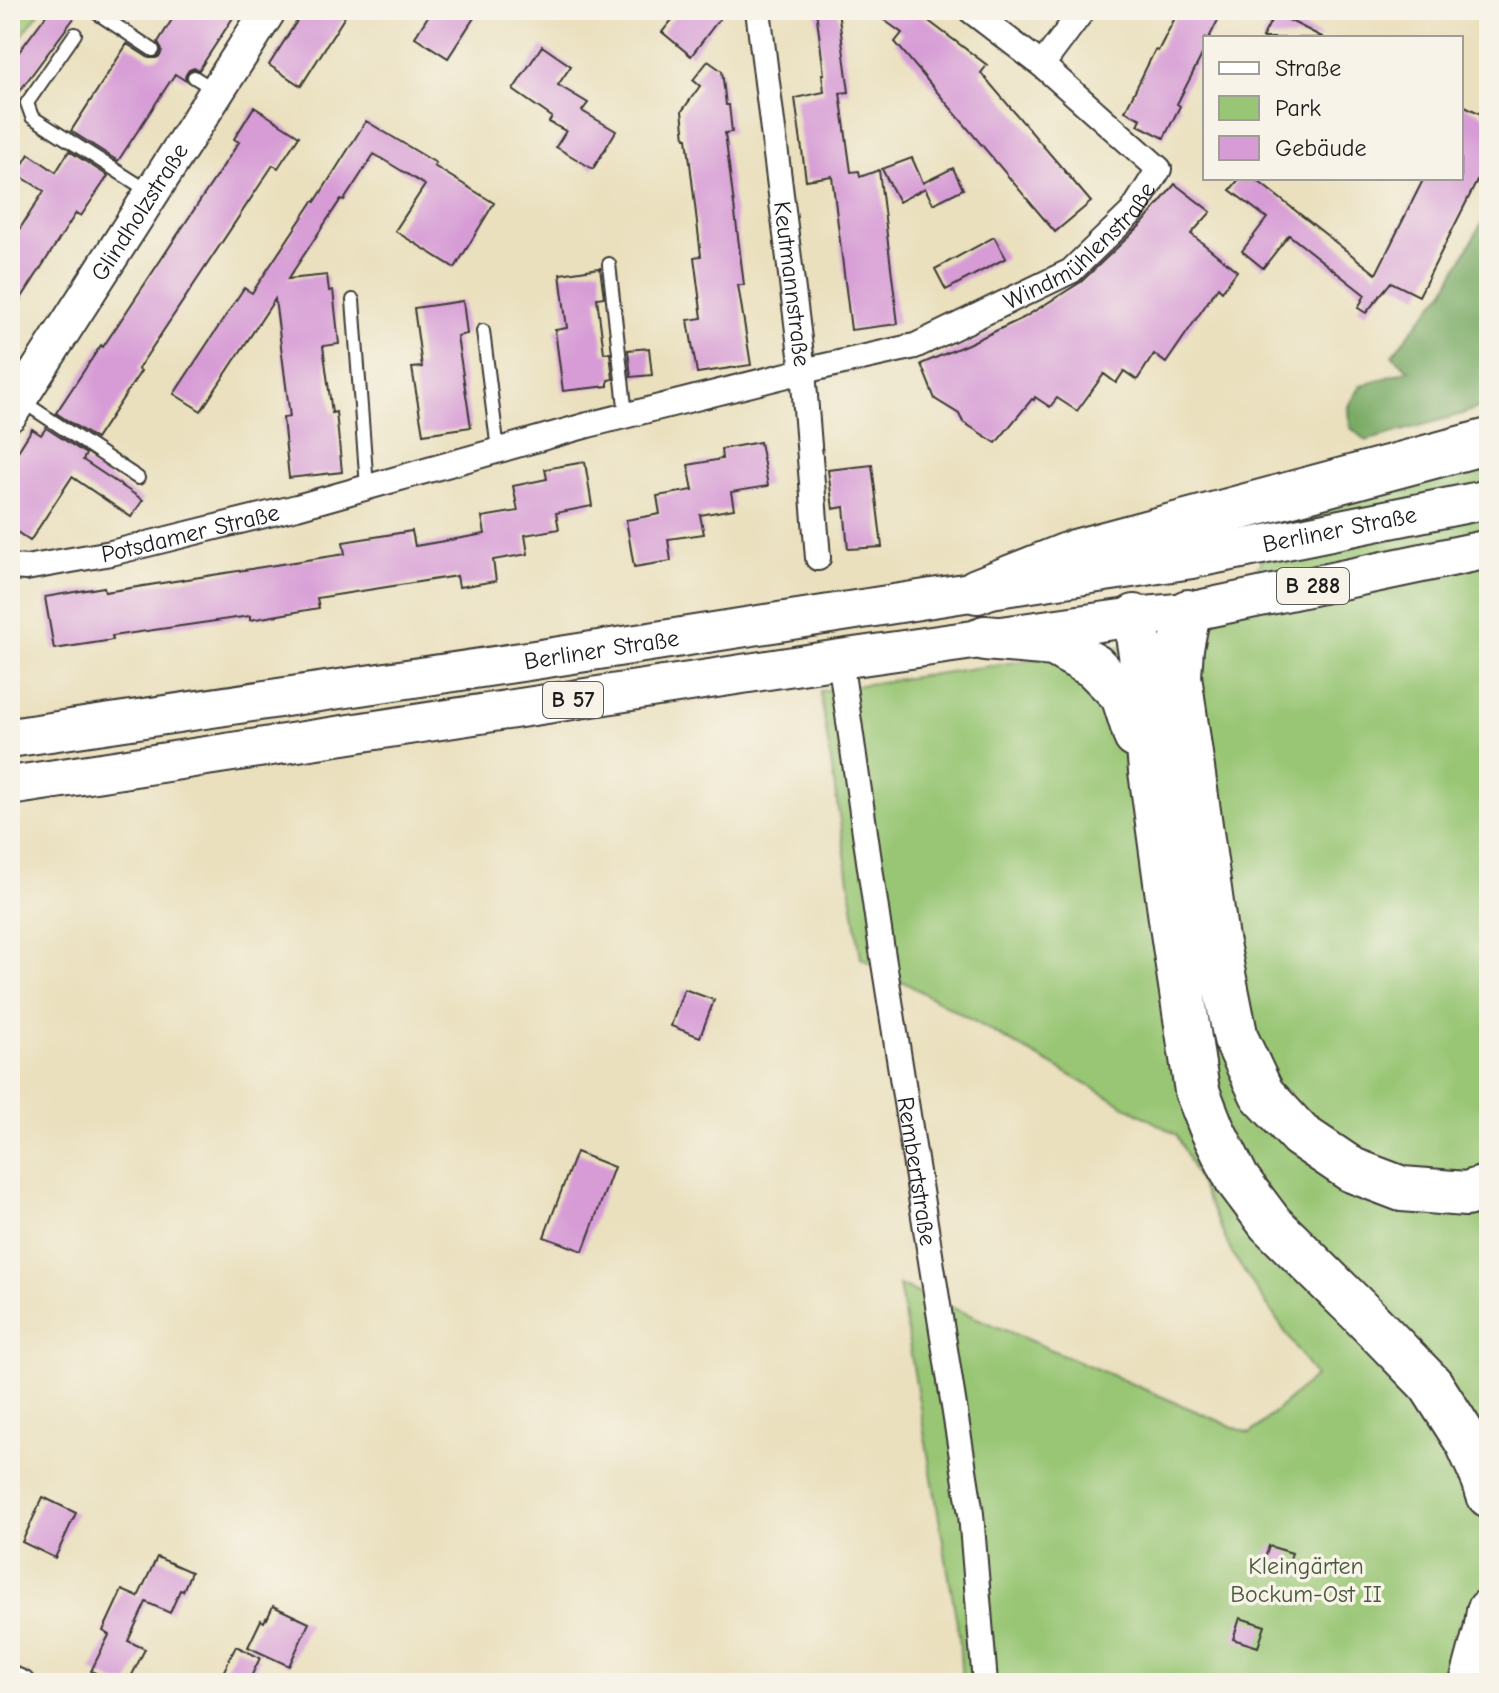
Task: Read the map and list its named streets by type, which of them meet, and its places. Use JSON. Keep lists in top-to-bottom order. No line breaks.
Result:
{"streets":{"main road":["Berliner Straße","B 288","B 57"],"street":["Glindholzstraße","Windmühlenstraße","Keutmannstraße","Potsdamer Straße","Rembertstraße"]},"crossings":[["Windmühlenstraße","Keutmannstraße"],["Windmühlenstraße","Potsdamer Straße"],["Keutmannstraße","Potsdamer Straße"],["Berliner Straße","Rembertstraße"]],"parks":["Kleingärten Bockum-Ost II"],"legend":["Straße","Park","Gebäude"]}
